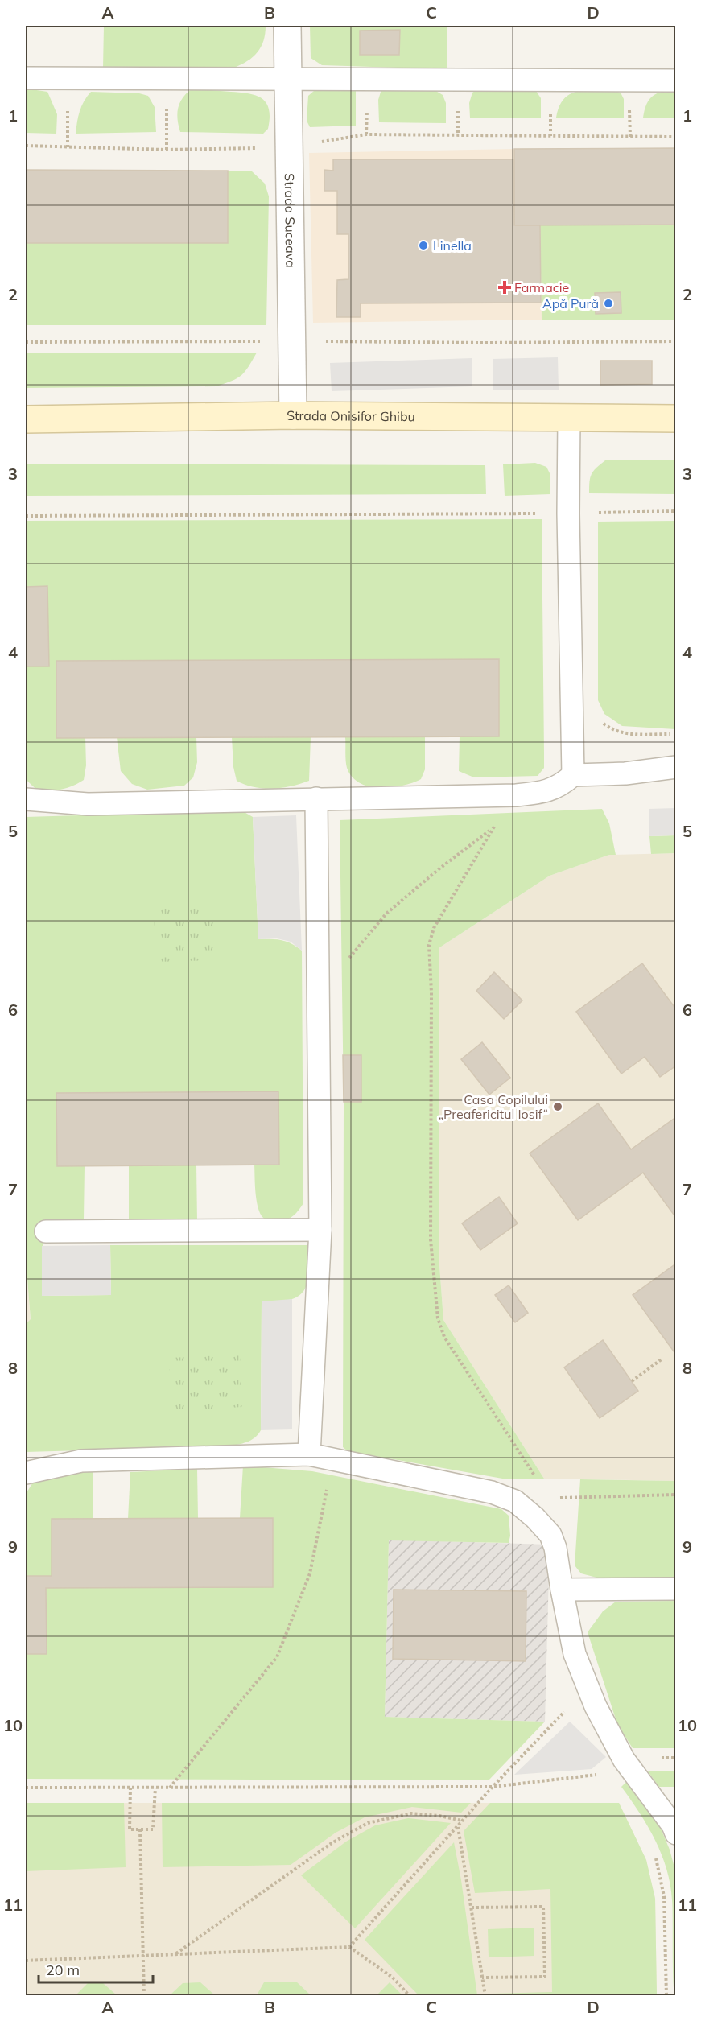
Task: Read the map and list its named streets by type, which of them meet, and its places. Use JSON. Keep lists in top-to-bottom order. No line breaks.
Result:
{"streets":{"street":["Strada Suceava","Strada Onisifor Ghibu"]},"crossings":[["Strada Suceava","Strada Onisifor Ghibu"]],"places":{"other":["Linella","Apă Pură","Casa Copilului „Preafericitul Iosif“"],"health":["Farmacie"]},"scale_bar":"20 m","grid":{"columns":["A","B","C","D"],"rows":["1","2","3","4","5","6","7","8","9","10","11"]}}
